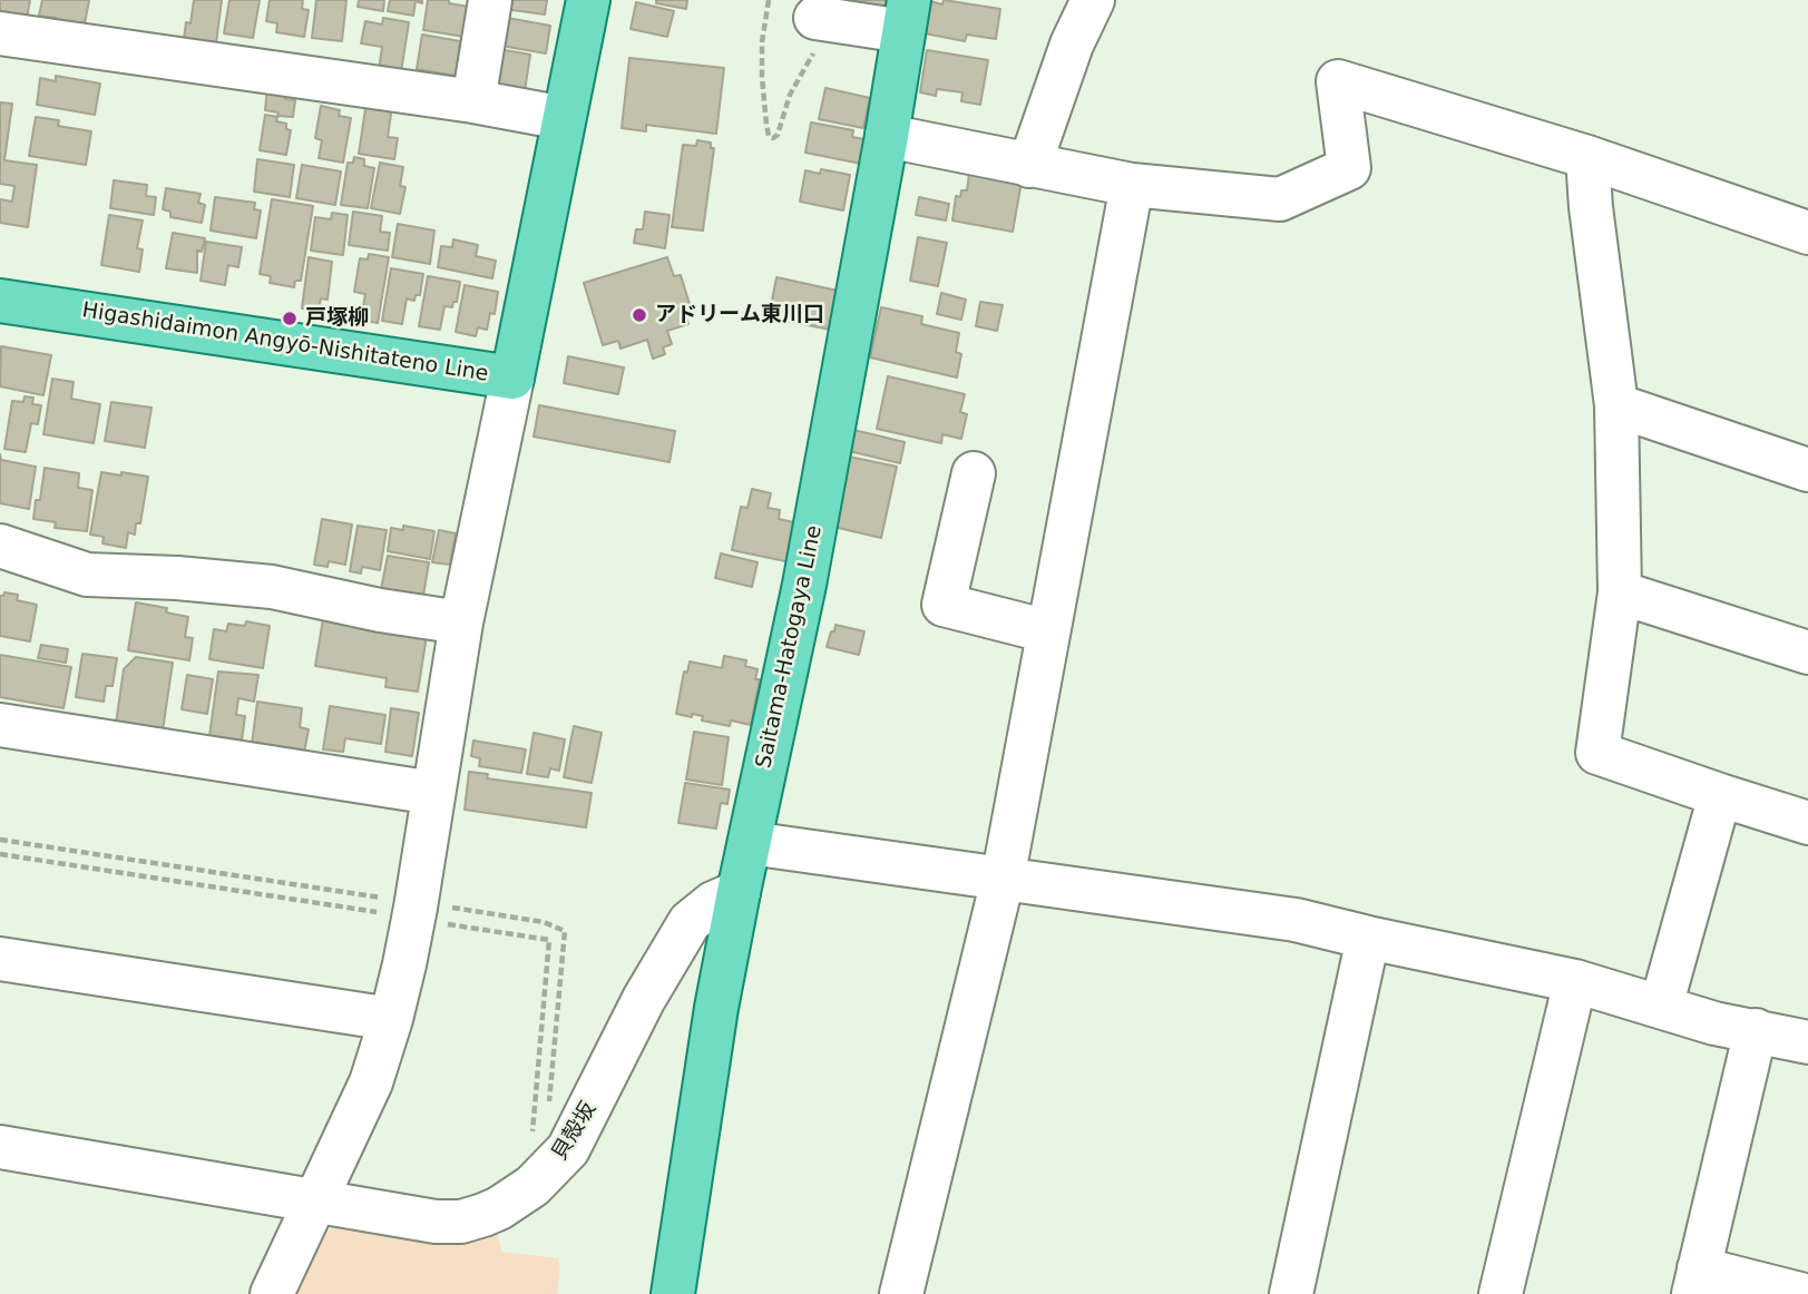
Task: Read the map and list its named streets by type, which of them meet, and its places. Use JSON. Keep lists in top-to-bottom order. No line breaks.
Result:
{"streets":{"main road":["Higashidaimon Angyō-Nishitateno Line","Saitama-Hatogaya Line"],"street":["貝殻坂"]},"crossings":[["Saitama-Hatogaya Line","貝殻坂"]],"places":["アドリーム東川口","戸塚柳"]}
